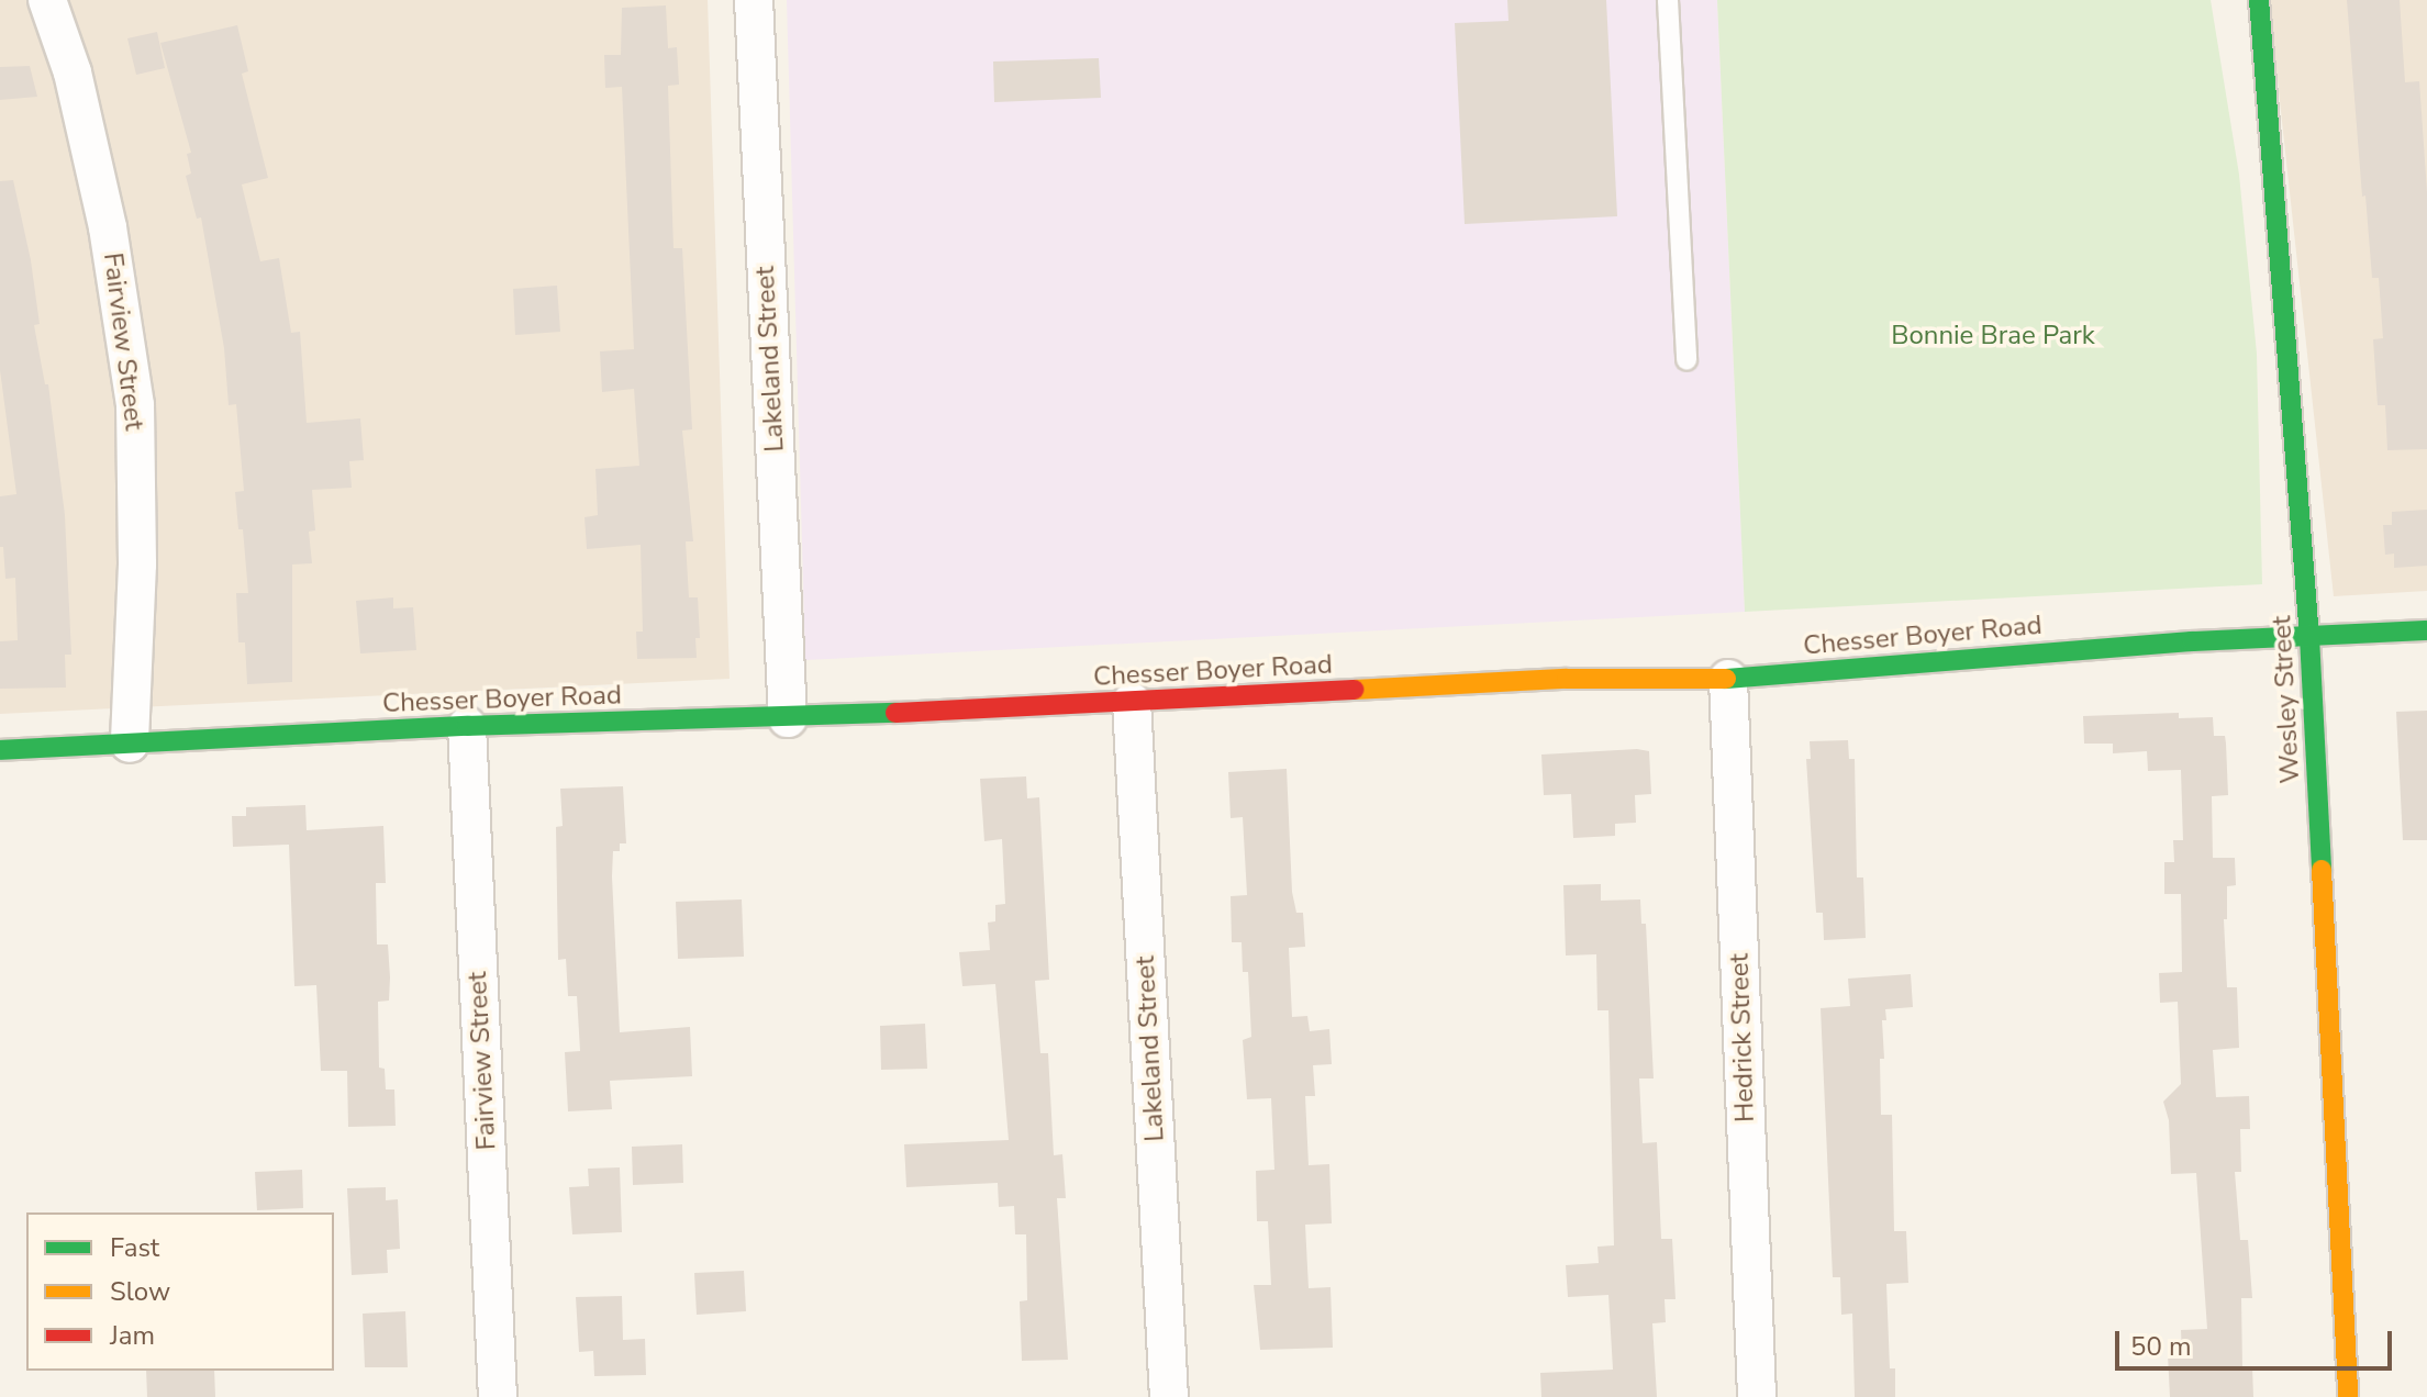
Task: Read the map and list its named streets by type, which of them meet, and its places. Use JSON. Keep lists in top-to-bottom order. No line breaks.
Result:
{"streets":{"street":["Fairview Street","Lakeland Street","Chesser Boyer Road","Wesley Street","Hedrick Street"]},"crossings":[["Fairview Street","Chesser Boyer Road"],["Lakeland Street","Chesser Boyer Road"],["Chesser Boyer Road","Wesley Street"],["Chesser Boyer Road","Hedrick Street"]],"parks":["Bonnie Brae Park"],"legend":["Fast","Slow","Jam"],"scale_bar":"50 m"}
